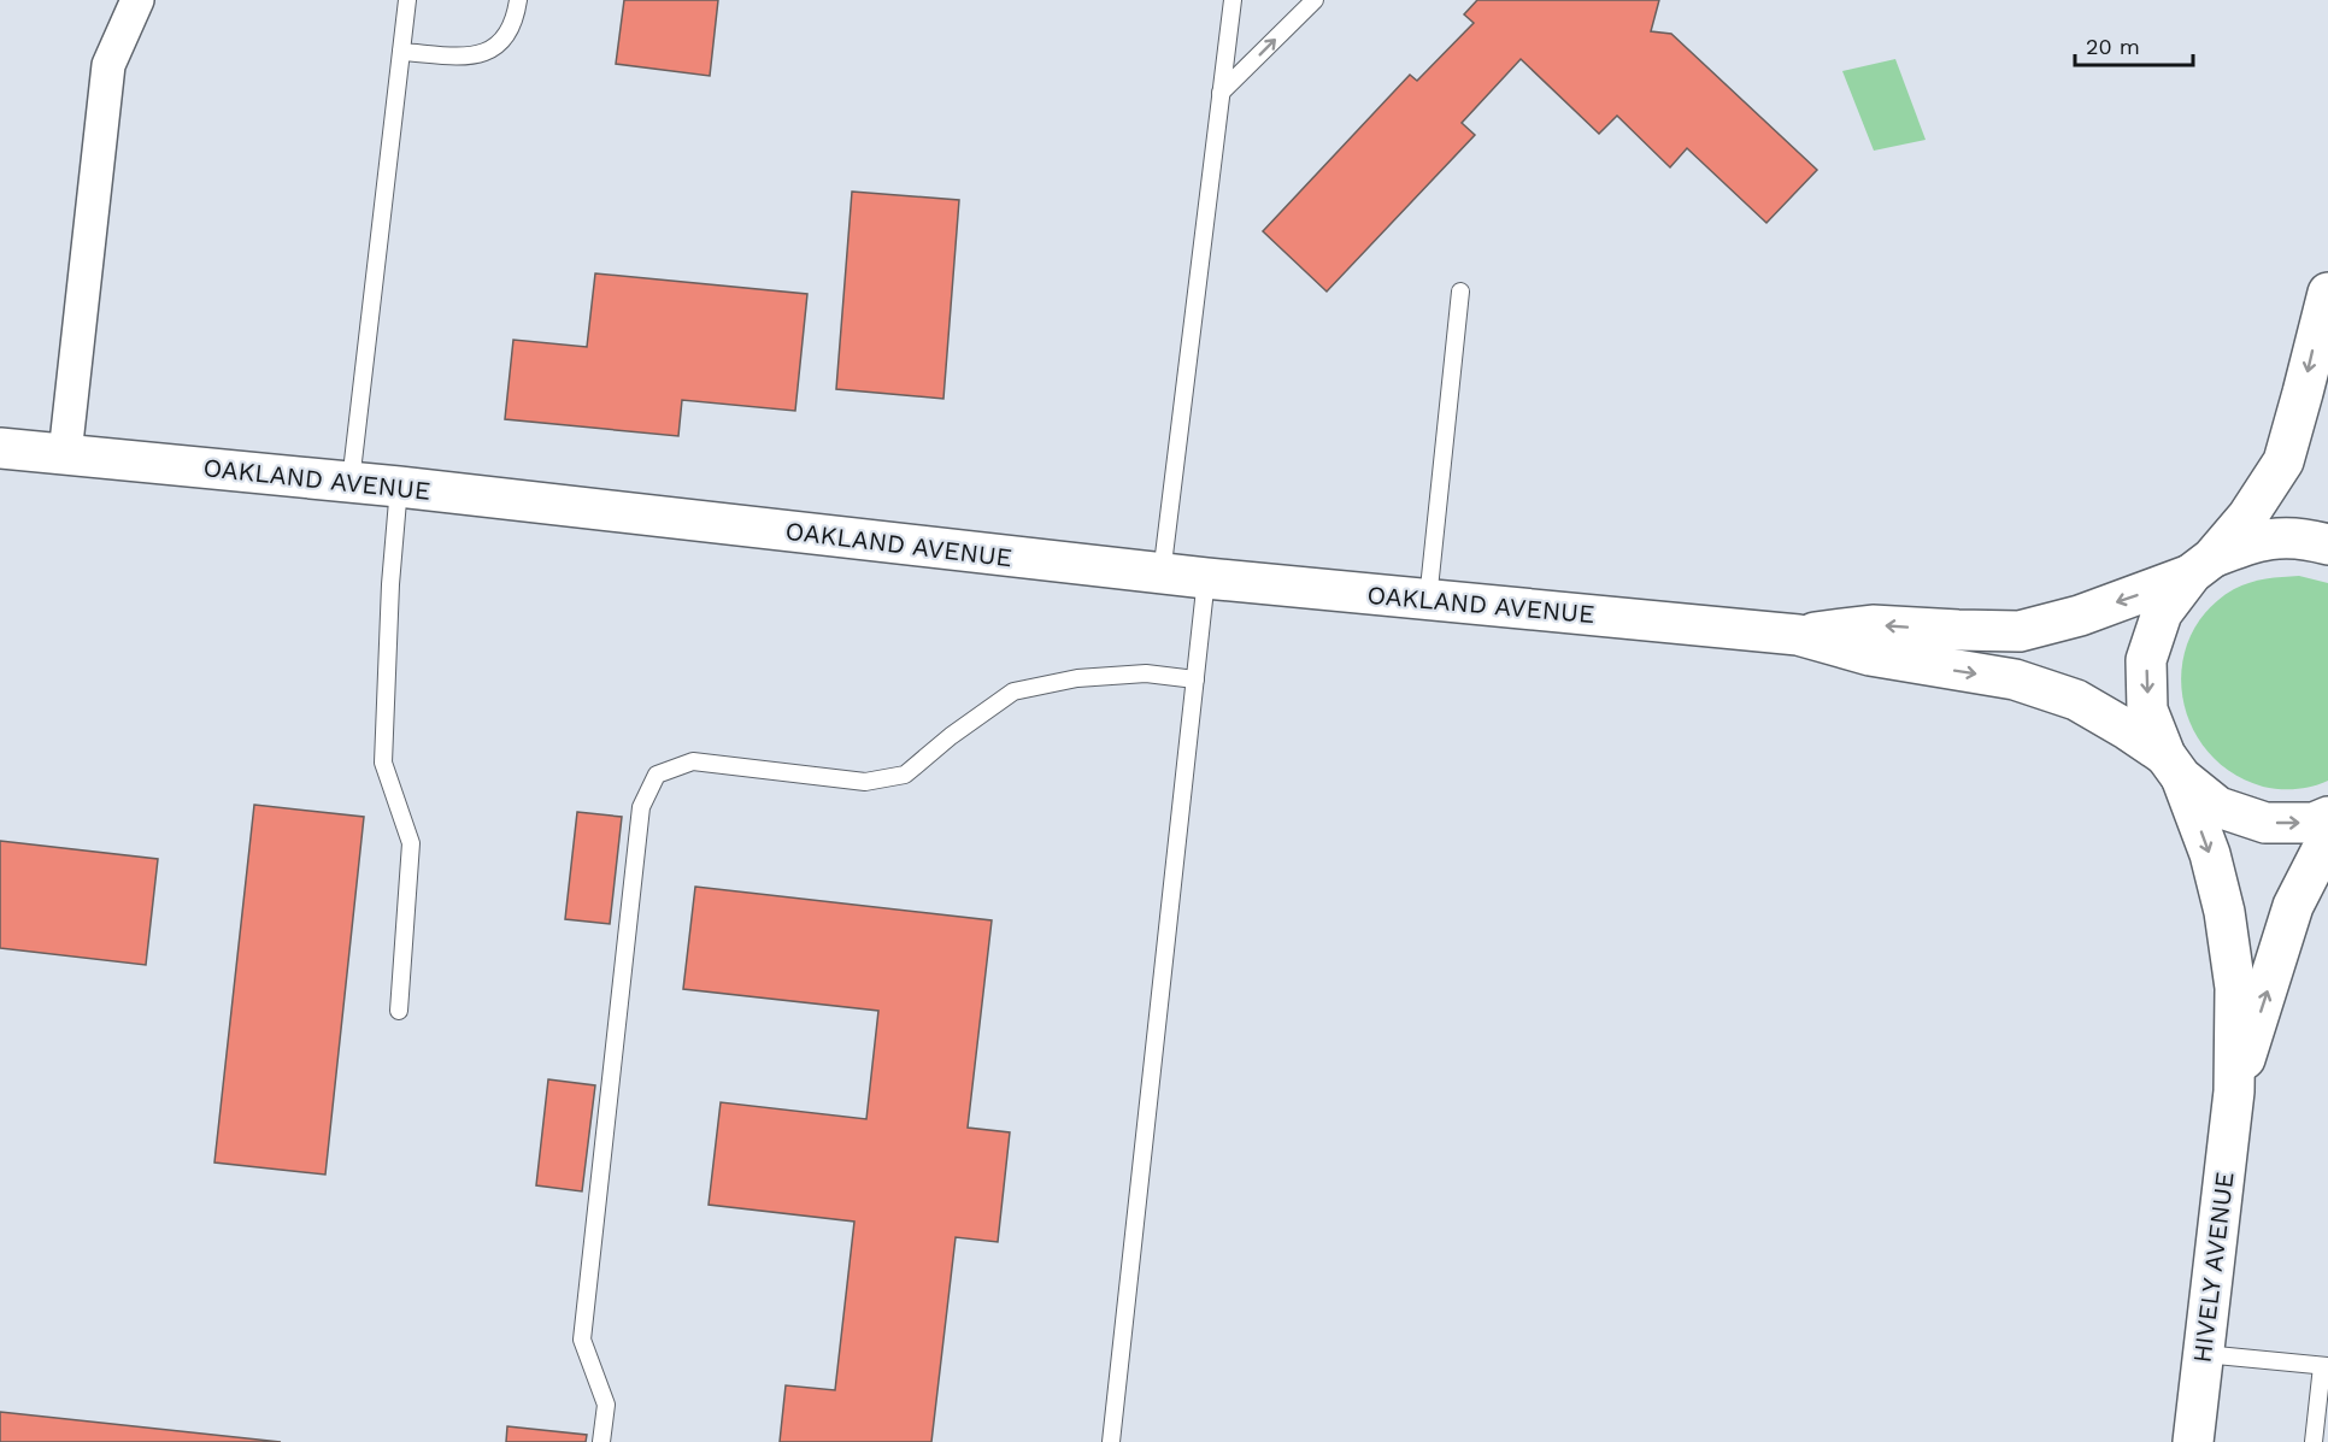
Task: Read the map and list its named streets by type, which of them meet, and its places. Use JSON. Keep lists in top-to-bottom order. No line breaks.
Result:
{"streets":{"street":["OAKLAND AVENUE","HIVELY AVENUE"]},"crossings":[["OAKLAND AVENUE","HIVELY AVENUE"]],"scale_bar":"20 m"}
